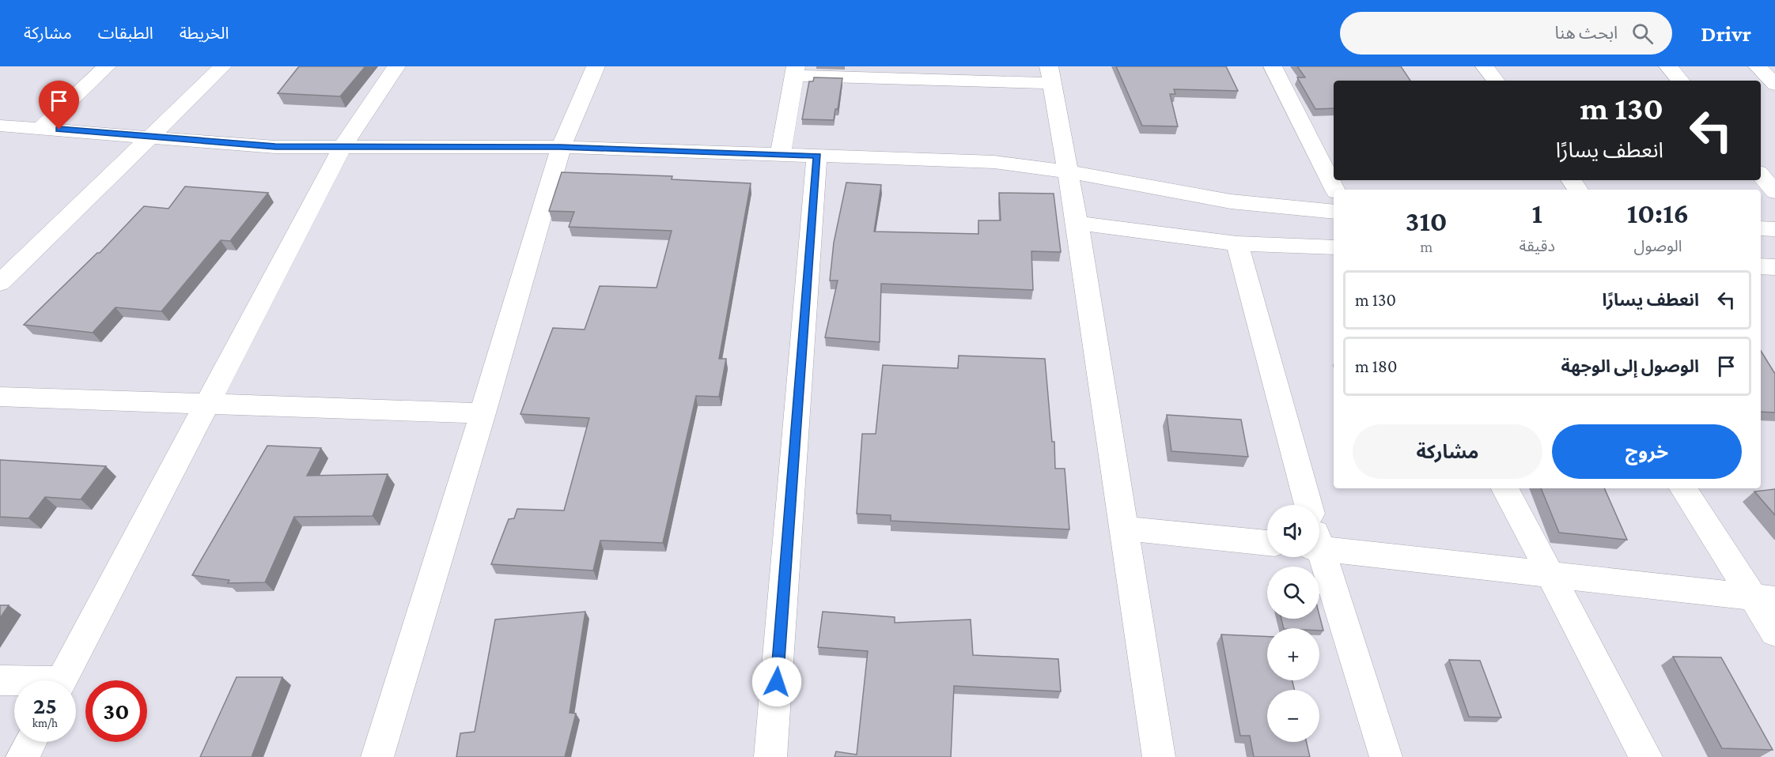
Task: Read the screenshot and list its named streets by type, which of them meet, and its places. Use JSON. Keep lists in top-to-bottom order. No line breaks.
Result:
{"page":{"header":"Drivr","search":"ابحث هنا","nav":["الخريطة","الطبقات","مشاركة"],"turn":["130 m","انعطف يسارًا"],"eta":["10:16","الوصول","1","دقيقة","310","m"],"list":[{"name":"انعطف يسارًا","value":"130 m"},{"name":"الوصول إلى الوجهة","value":"180 m"}],"buttons":["خروج","مشاركة"],"map_buttons":["+","−"],"speed":"25 km/h","limit":"30"}}
